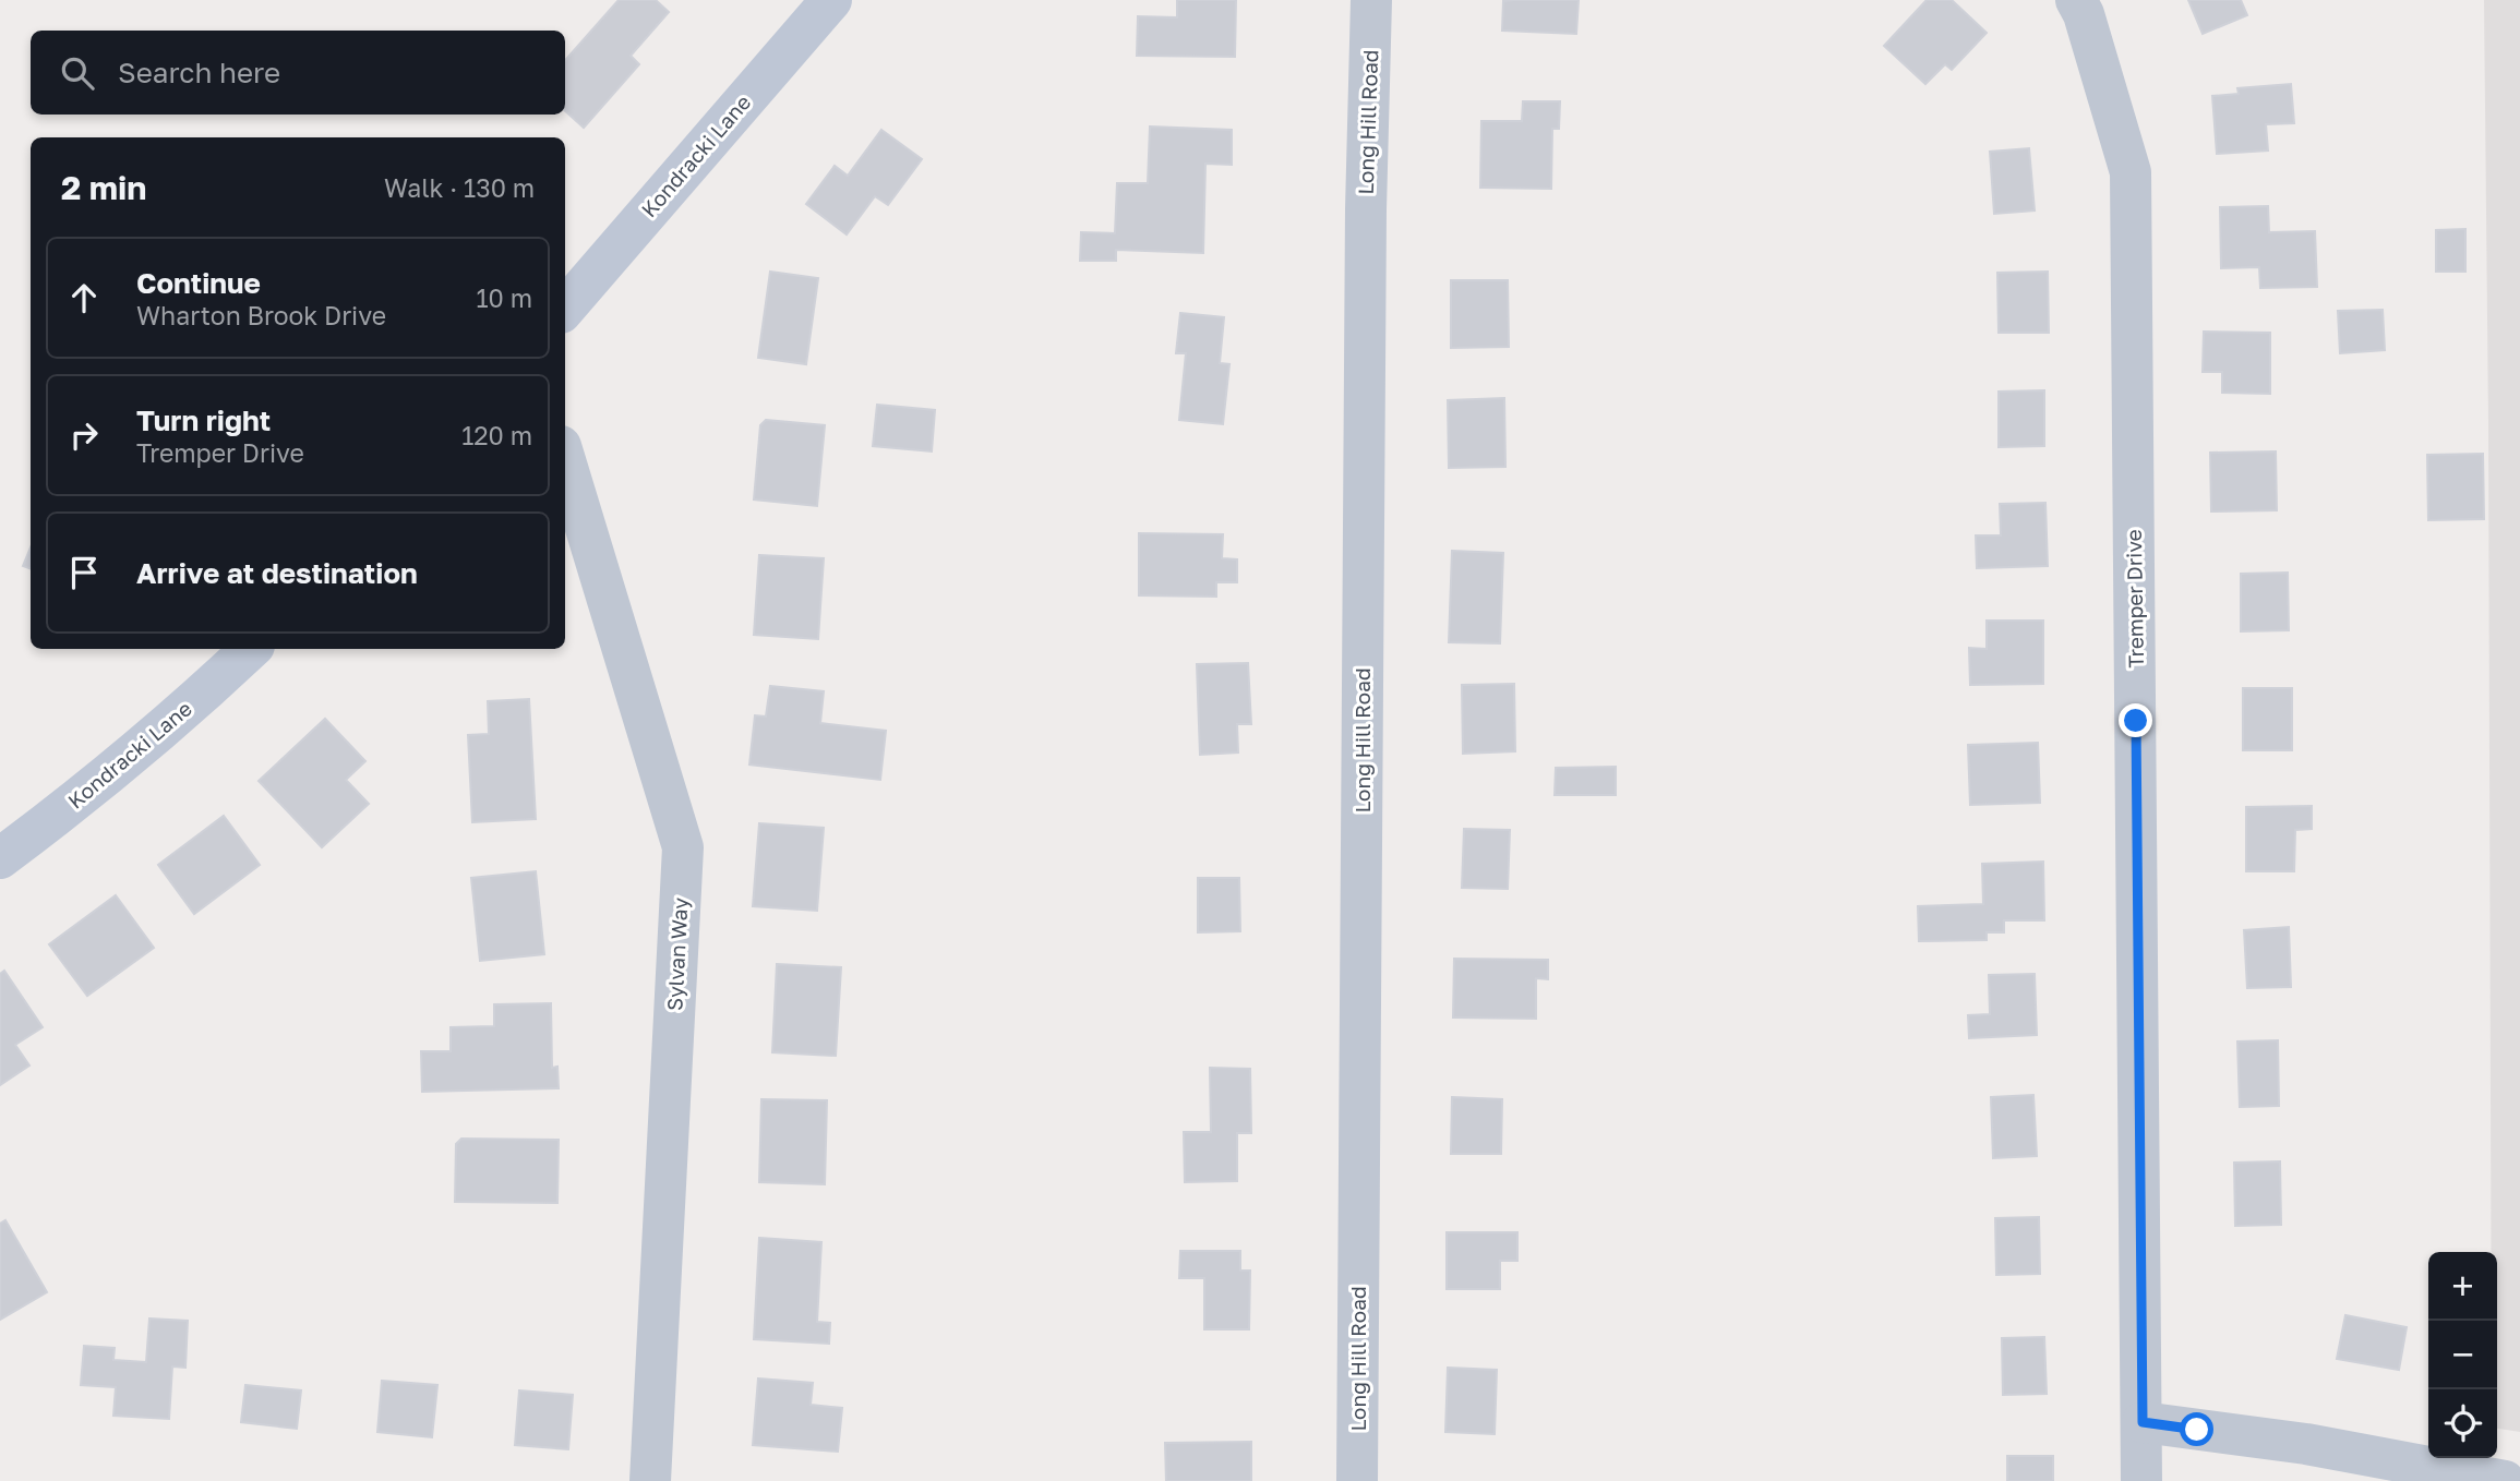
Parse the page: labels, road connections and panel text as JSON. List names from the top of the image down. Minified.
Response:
{"streets":{"main road":["Kondracki Lane"],"street":["Long Hill Road","Tremper Drive","Sylvan Way"]},"page":{"search":"Search here","heading":["2 min","Walk · 130 m"],"list":[["Continue","Wharton Brook Drive","10 m"],["Turn right","Tremper Drive","120 m"],"Arrive at destination"],"map_buttons":["+","−"]}}
